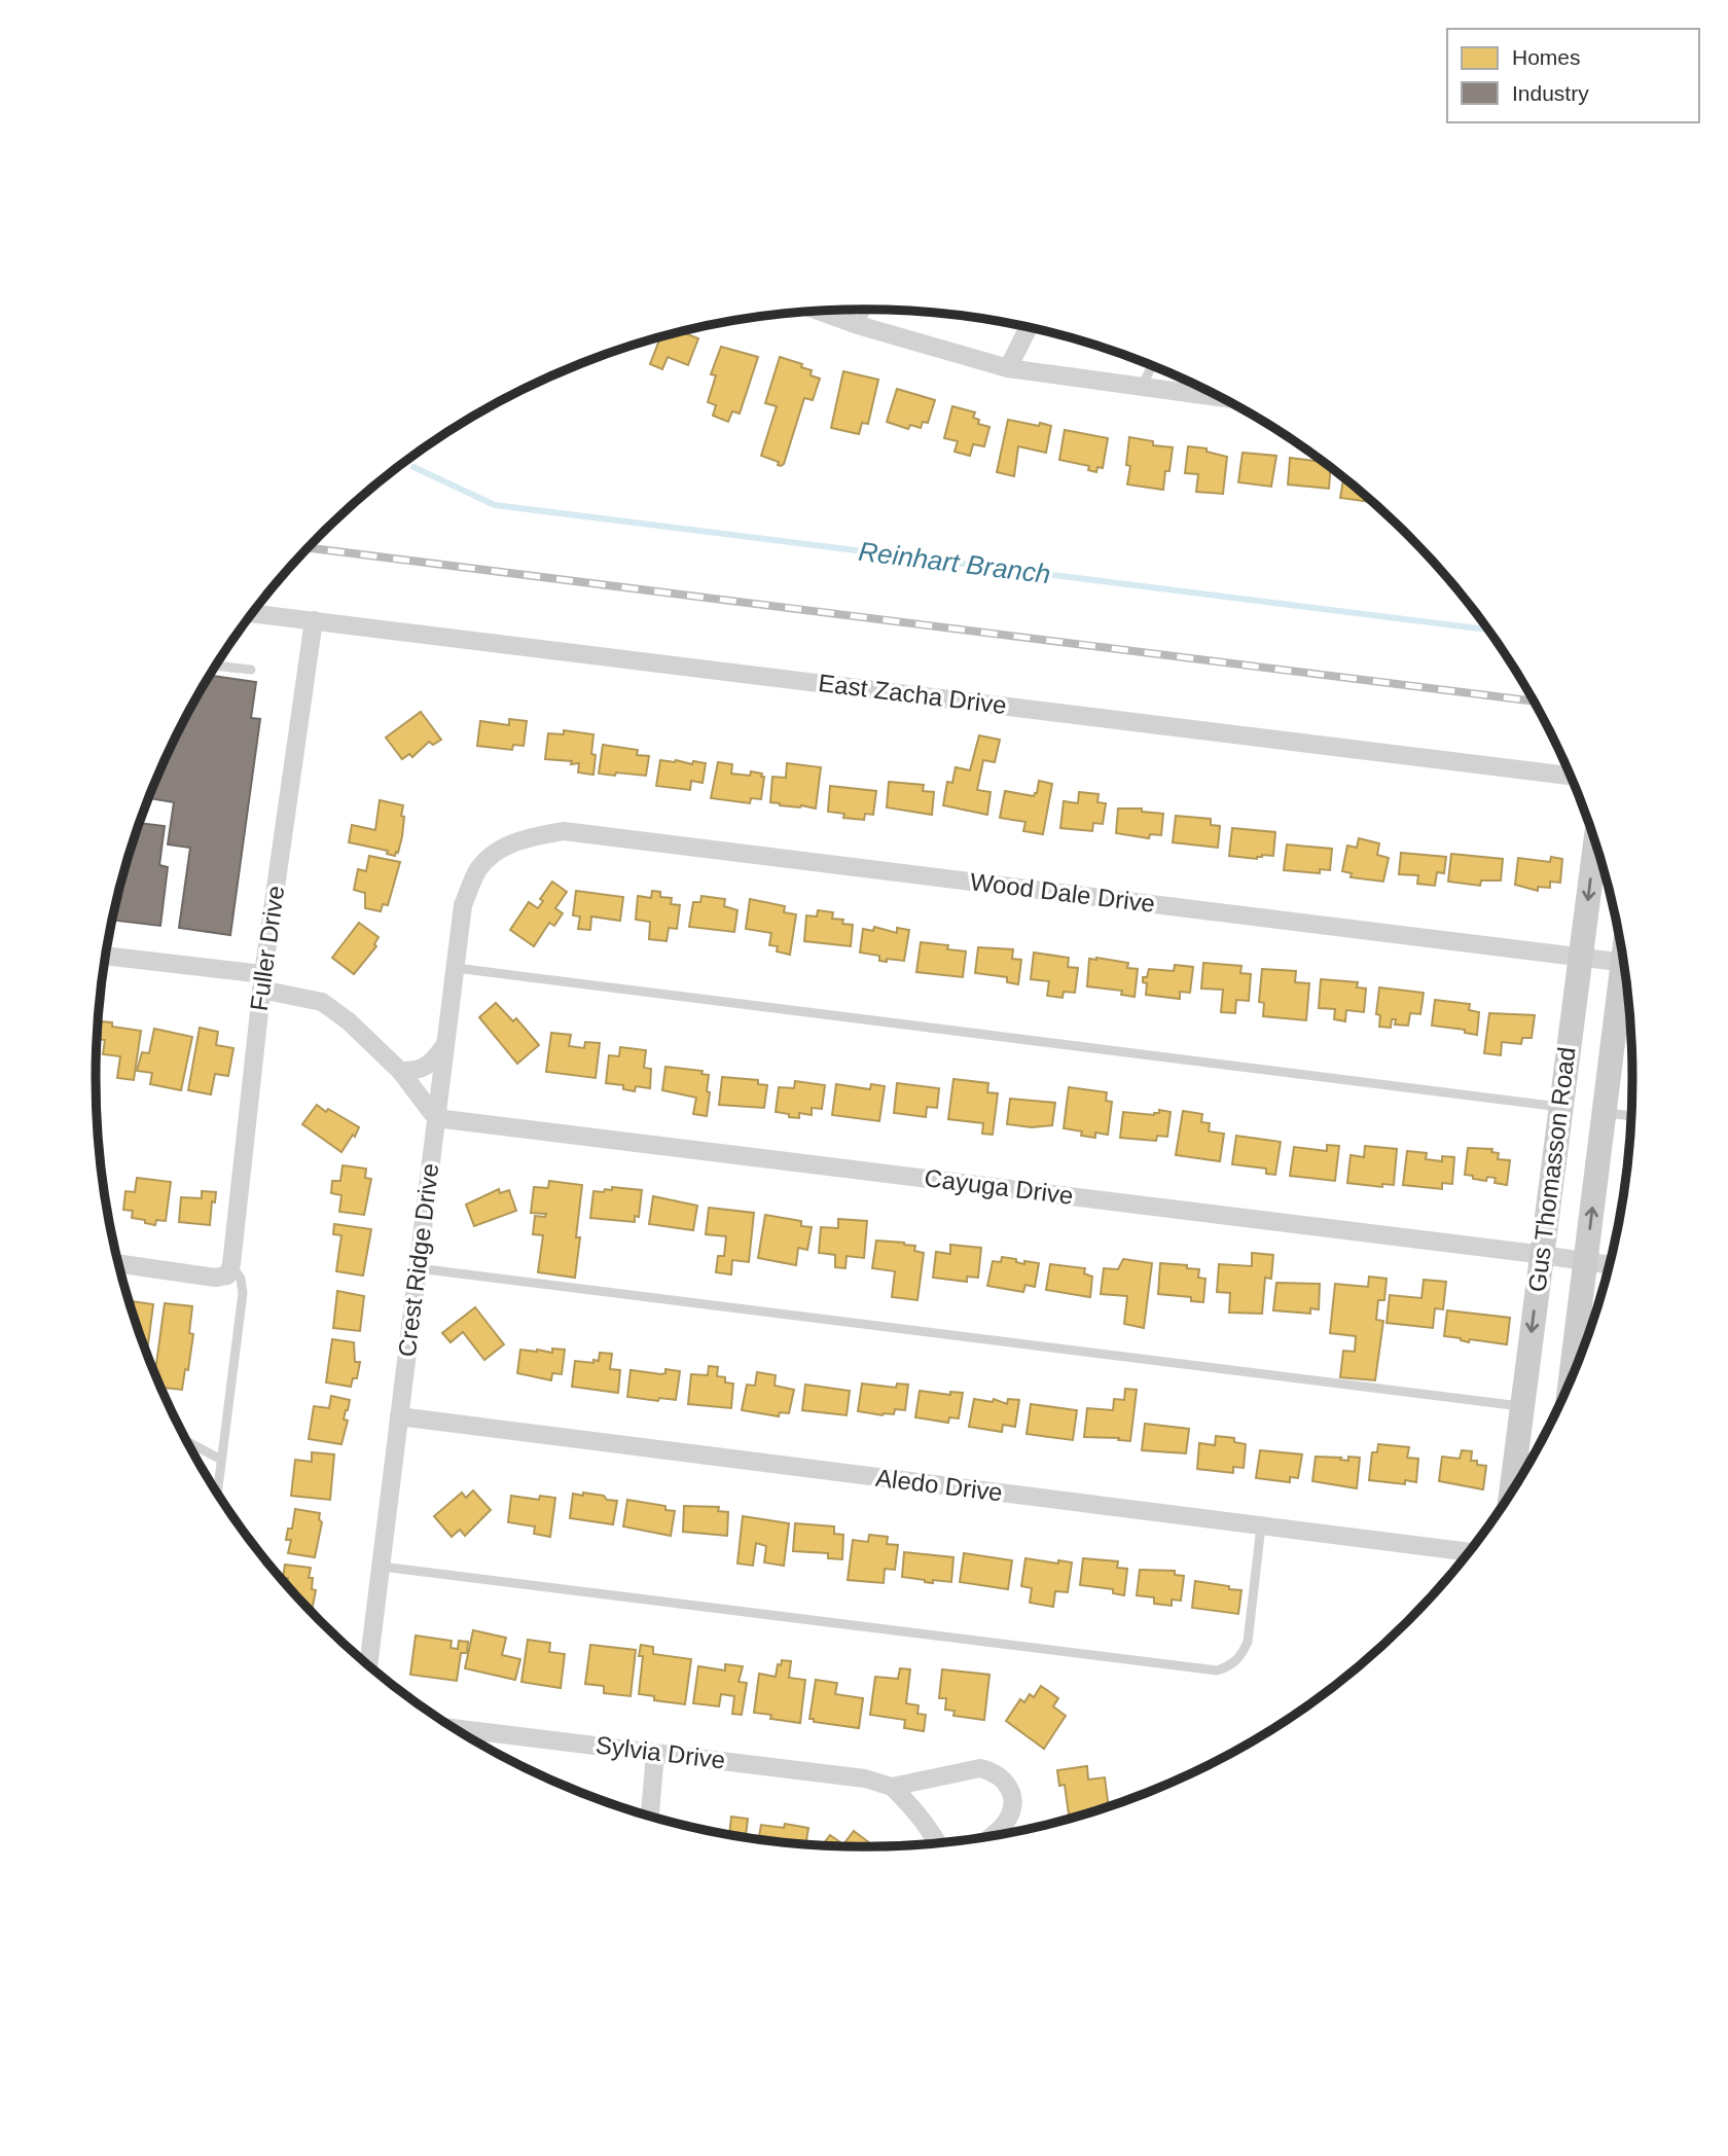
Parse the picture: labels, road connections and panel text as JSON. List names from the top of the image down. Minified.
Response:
{"streets":{"main road":["Gus Thomasson Road"],"street":["East Zacha Drive","Wood Dale Drive","Fuller Drive","Cayuga Drive","Crest Ridge Drive","Aledo Drive","Sylvia Drive"]},"crossings":[["East Zacha Drive","Fuller Drive"],["Wood Dale Drive","Gus Thomasson Road"],["Wood Dale Drive","Crest Ridge Drive"],["Gus Thomasson Road","Cayuga Drive"],["Cayuga Drive","Crest Ridge Drive"],["Crest Ridge Drive","Aledo Drive"]],"water":["Reinhart Branch"],"legend":["Homes","Industry"]}
